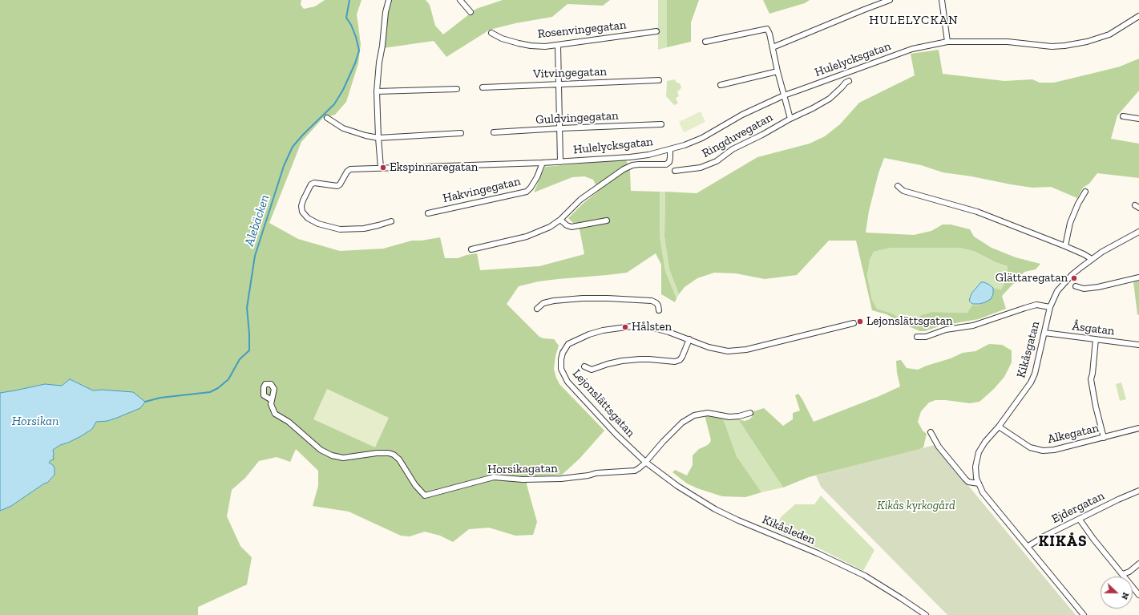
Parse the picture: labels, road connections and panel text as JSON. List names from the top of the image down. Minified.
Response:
{"streets":{"street":["Rosenvingegatan","Hulelycksgatan","Vitvingegatan","Guldvingegatan","Ringduvegatan","Hakvingegatan","Åsgatan","Kikåsgatan","Lejonslättsgatan","Alkegatan","Horsikagatan","Ejdergatan","Kikåsleden"]},"crossings":[["Hulelycksgatan","Hakvingegatan"],["Åsgatan","Kikåsgatan"],["Kikåsgatan","Alkegatan"],["Kikåsgatan","Ejdergatan"],["Lejonslättsgatan","Horsikagatan"],["Lejonslättsgatan","Kikåsleden"],["Horsikagatan","Kikåsleden"]],"districts":["HULELYCKAN","KIKÅS"],"water":["Alebäcken","Horsikan"],"parks":["Kikås kyrkogård"],"places":["Ekspinnaregatan","Glättaregatan","Lejonslättsgatan","Hålsten"],"north":"right"}
